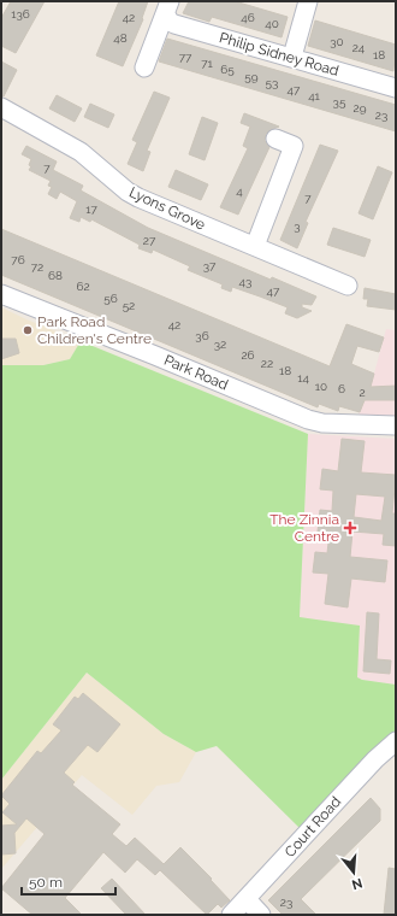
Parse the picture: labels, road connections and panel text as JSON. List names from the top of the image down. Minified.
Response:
{"streets":{"street":["Philip Sidney Road","Lyons Grove","Park Road","Court Road"]},"places":{"other":["Park Road Children's Centre"],"health":["The Zinnia Centre"]},"house_numbers":["136","42","46","40","48","30","24","18","77","71","65","59","53","47","41","35","29","23","7","4","7","17","3","27","76","37","72","68","43","62","47","56","52","42","36","32","26","22","18","14","10","6","2","23"],"scale_bar":"50 m","north":"bottom"}
